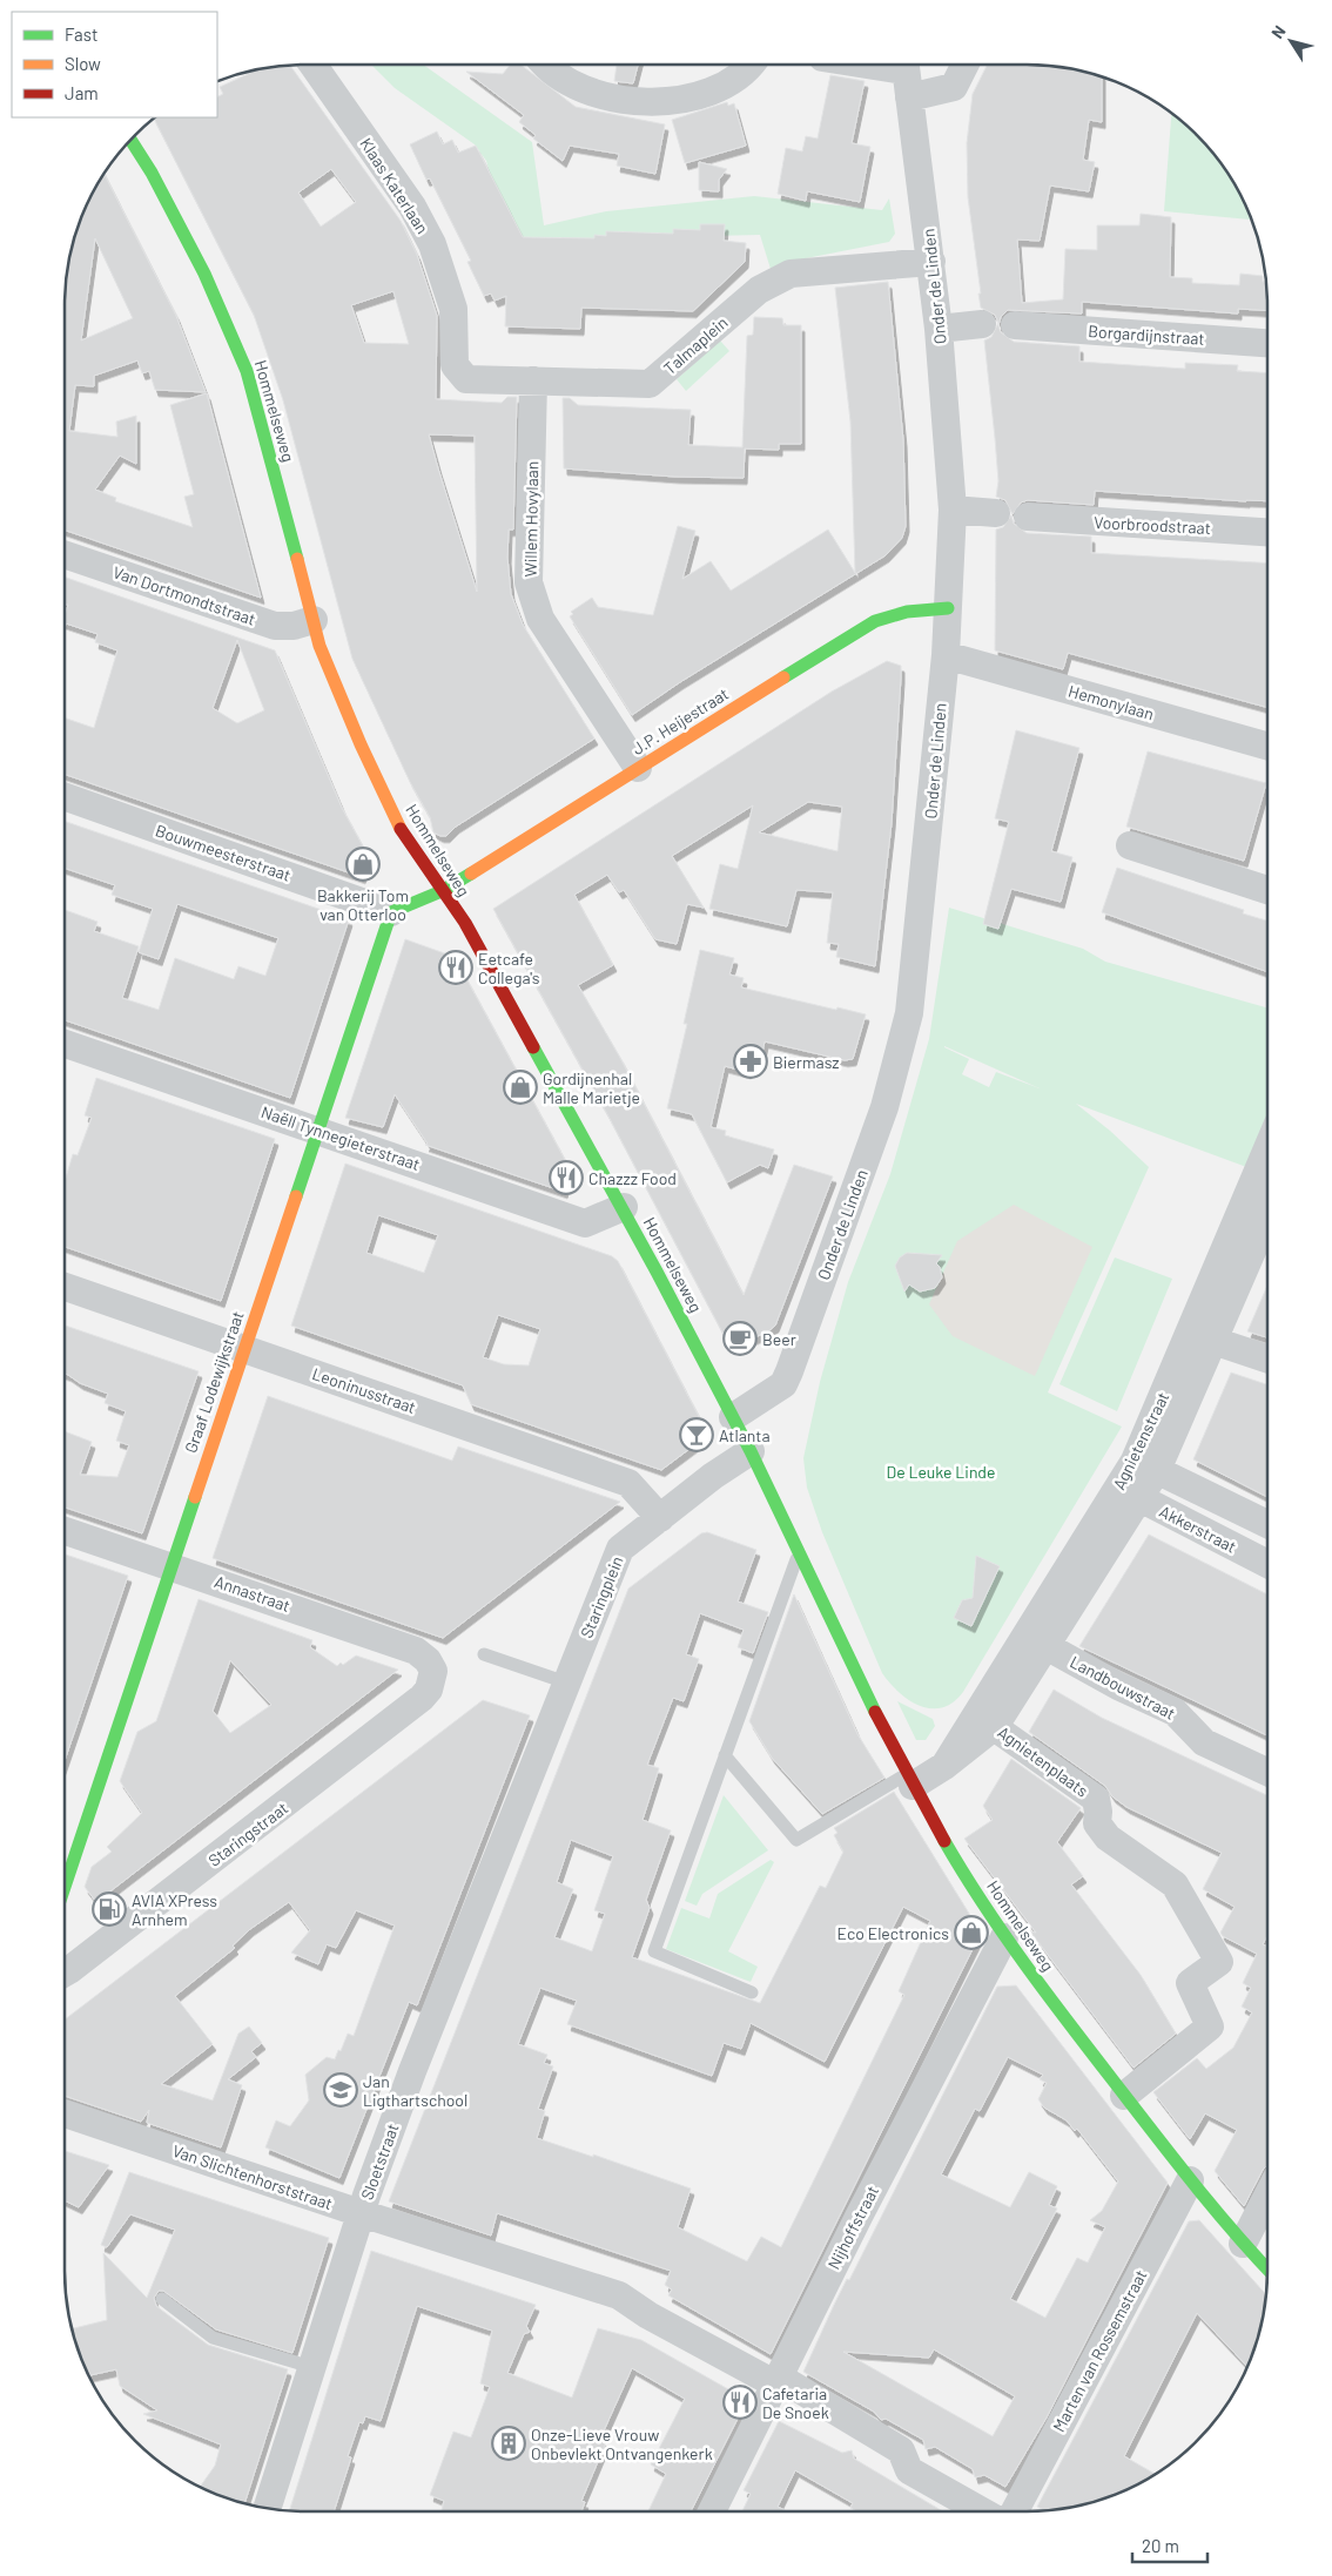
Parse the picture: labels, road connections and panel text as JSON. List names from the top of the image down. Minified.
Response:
{"streets":{"street":["Klaas Katerlaan","Onder de Linden","Borgardijnstraat","Talmaplein","Hommelseweg","Willem Hovylaan","Voorbroodstraat","Van Dortmondtstraat","Hemonylaan","J.P. Heijestraat","Bouwmeesterstraat","Naëll Tynnegieterstraat","Graaf Lodewijkstraat","Leoninusstraat","Agnietenstraat","Akkerstraat","Annastraat","Staringplein","Landbouwstraat","Agnietenplaats","Staringstraat","Sloetstraat","Van Slichtenhorststraat","Nijhoffstraat","Marten van Rossemstraat"]},"crossings":[["Klaas Katerlaan","Talmaplein"],["Onder de Linden","Talmaplein"],["Onder de Linden","Hommelseweg"],["Onder de Linden","Hemonylaan"],["Onder de Linden","J.P. Heijestraat"],["Talmaplein","Willem Hovylaan"],["Hommelseweg","Van Dortmondtstraat"],["Hommelseweg","J.P. Heijestraat"],["Hommelseweg","Naëll Tynnegieterstraat"],["Hommelseweg","Agnietenstraat"],["Hommelseweg","Staringplein"],["Hommelseweg","Agnietenplaats"],["Hommelseweg","Nijhoffstraat"],["Hommelseweg","Marten van Rossemstraat"],["Willem Hovylaan","J.P. Heijestraat"],["Bouwmeesterstraat","Graaf Lodewijkstraat"],["Naëll Tynnegieterstraat","Graaf Lodewijkstraat"],["Graaf Lodewijkstraat","Leoninusstraat"],["Graaf Lodewijkstraat","Annastraat"],["Leoninusstraat","Staringplein"],["Agnietenstraat","Akkerstraat"],["Agnietenstraat","Landbouwstraat"],["Agnietenstraat","Agnietenplaats"],["Annastraat","Staringstraat"],["Staringplein","Sloetstraat"],["Sloetstraat","Van Slichtenhorststraat"],["Van Slichtenhorststraat","Nijhoffstraat"]],"parks":["De Leuke Linde"],"places":{"shop":["Bakkerij Tom van Otterloo","Gordijnenhal Malle Marietje","Eco Electronics"],"restaurant":["Eetcafe Collega's","Chazzz Food","Cafetaria De Snoek"],"pharmacy":["Biermasz"],"cafe":["Beer"],"bar":["Atlanta"],"fuel station":["AVIA XPress Arnhem"],"school or university":["Jan Ligthartschool"],"building":["Onze-Lieve Vrouw Onbevlekt Ontvangenkerk"]},"legend":["Fast","Slow","Jam"],"scale_bar":"20 m","north":"top left"}
